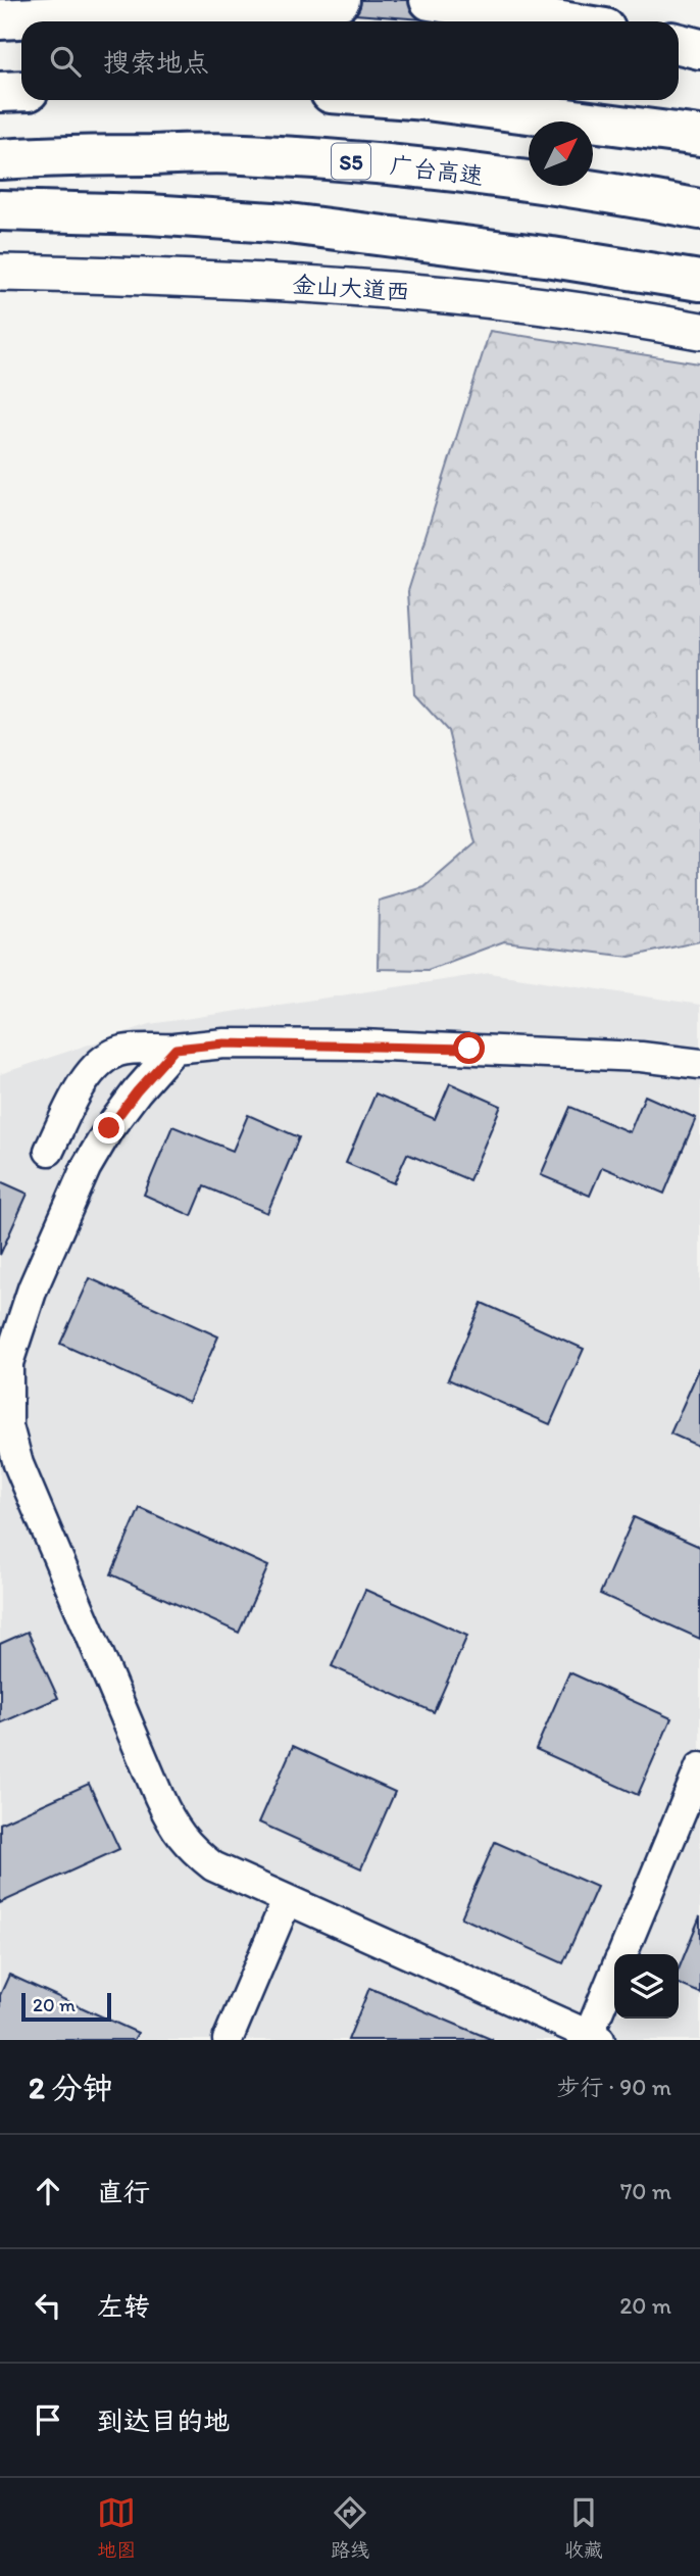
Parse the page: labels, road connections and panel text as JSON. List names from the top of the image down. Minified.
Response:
{"streets":{"highway":["S5","广台高速"],"main road":["金山大道西"]},"scale_bar":"20 m","north":"top right","page":{"search":"搜索地点","scale":"20 m","heading":["2 分钟","步行 · 90 m"],"list":[["直行","70 m"],["左转","20 m"],"到达目的地"],"nav":["地图","路线","收藏"]}}
